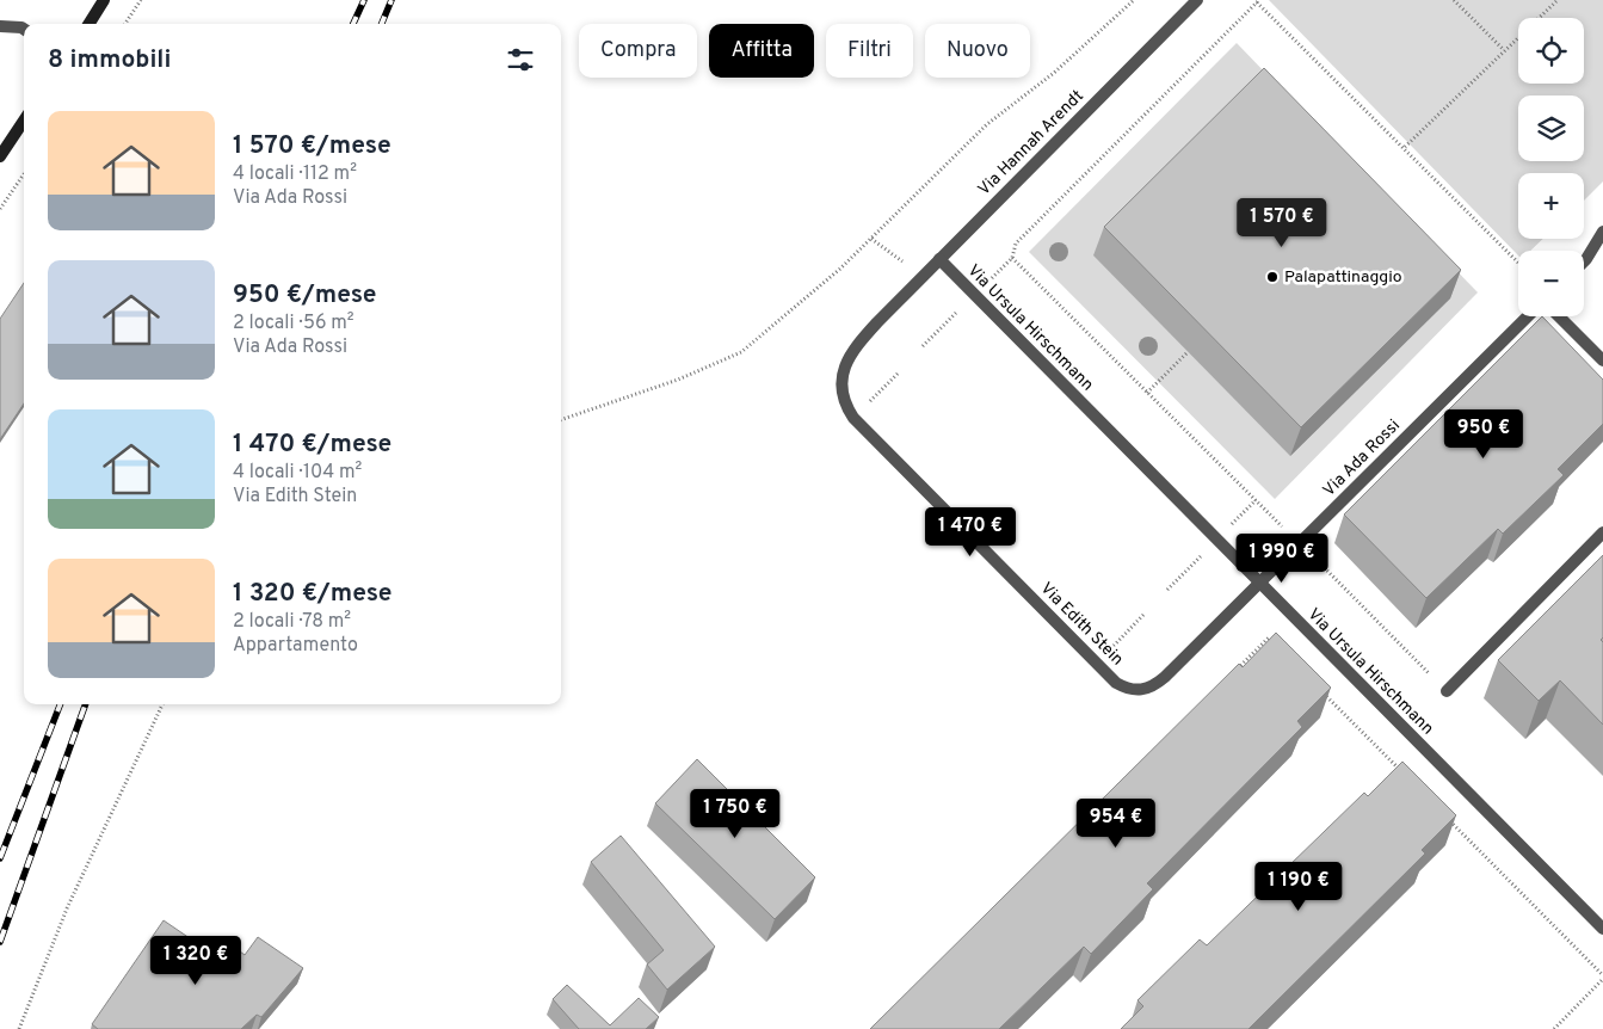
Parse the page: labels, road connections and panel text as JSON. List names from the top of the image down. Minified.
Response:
{"streets":{"street":["Via Hannah Arendt","Via Ursula Hirschmann","Via Ada Rossi","Via Edith Stein"]},"crossings":[["Via Hannah Arendt","Via Ursula Hirschmann"],["Via Hannah Arendt","Via Edith Stein"],["Via Ursula Hirschmann","Via Ada Rossi"],["Via Ursula Hirschmann","Via Edith Stein"],["Via Ada Rossi","Via Edith Stein"]],"places":["Palapattinaggio"],"page":{"map_buttons":["+","−"],"chip":["Compra","Affitta","Filtri","Nuovo"],"heading":"8 immobili","list":[{"name":"1 570 €/mese","note":"4 locali · 112 m² · Via Ada Rossi"},{"name":"950 €/mese","note":"2 locali · 56 m² · Via Ada Rossi"},{"name":"1 470 €/mese","note":"4 locali · 104 m² · Via Edith Stein"},{"name":"1 320 €/mese","note":"2 locali · 78 m² · Appartamento"}],"price":["1 570 €","950 €","1 470 €","1 990 €","1 750 €","954 €","1 190 €","1 320 €"]}}
